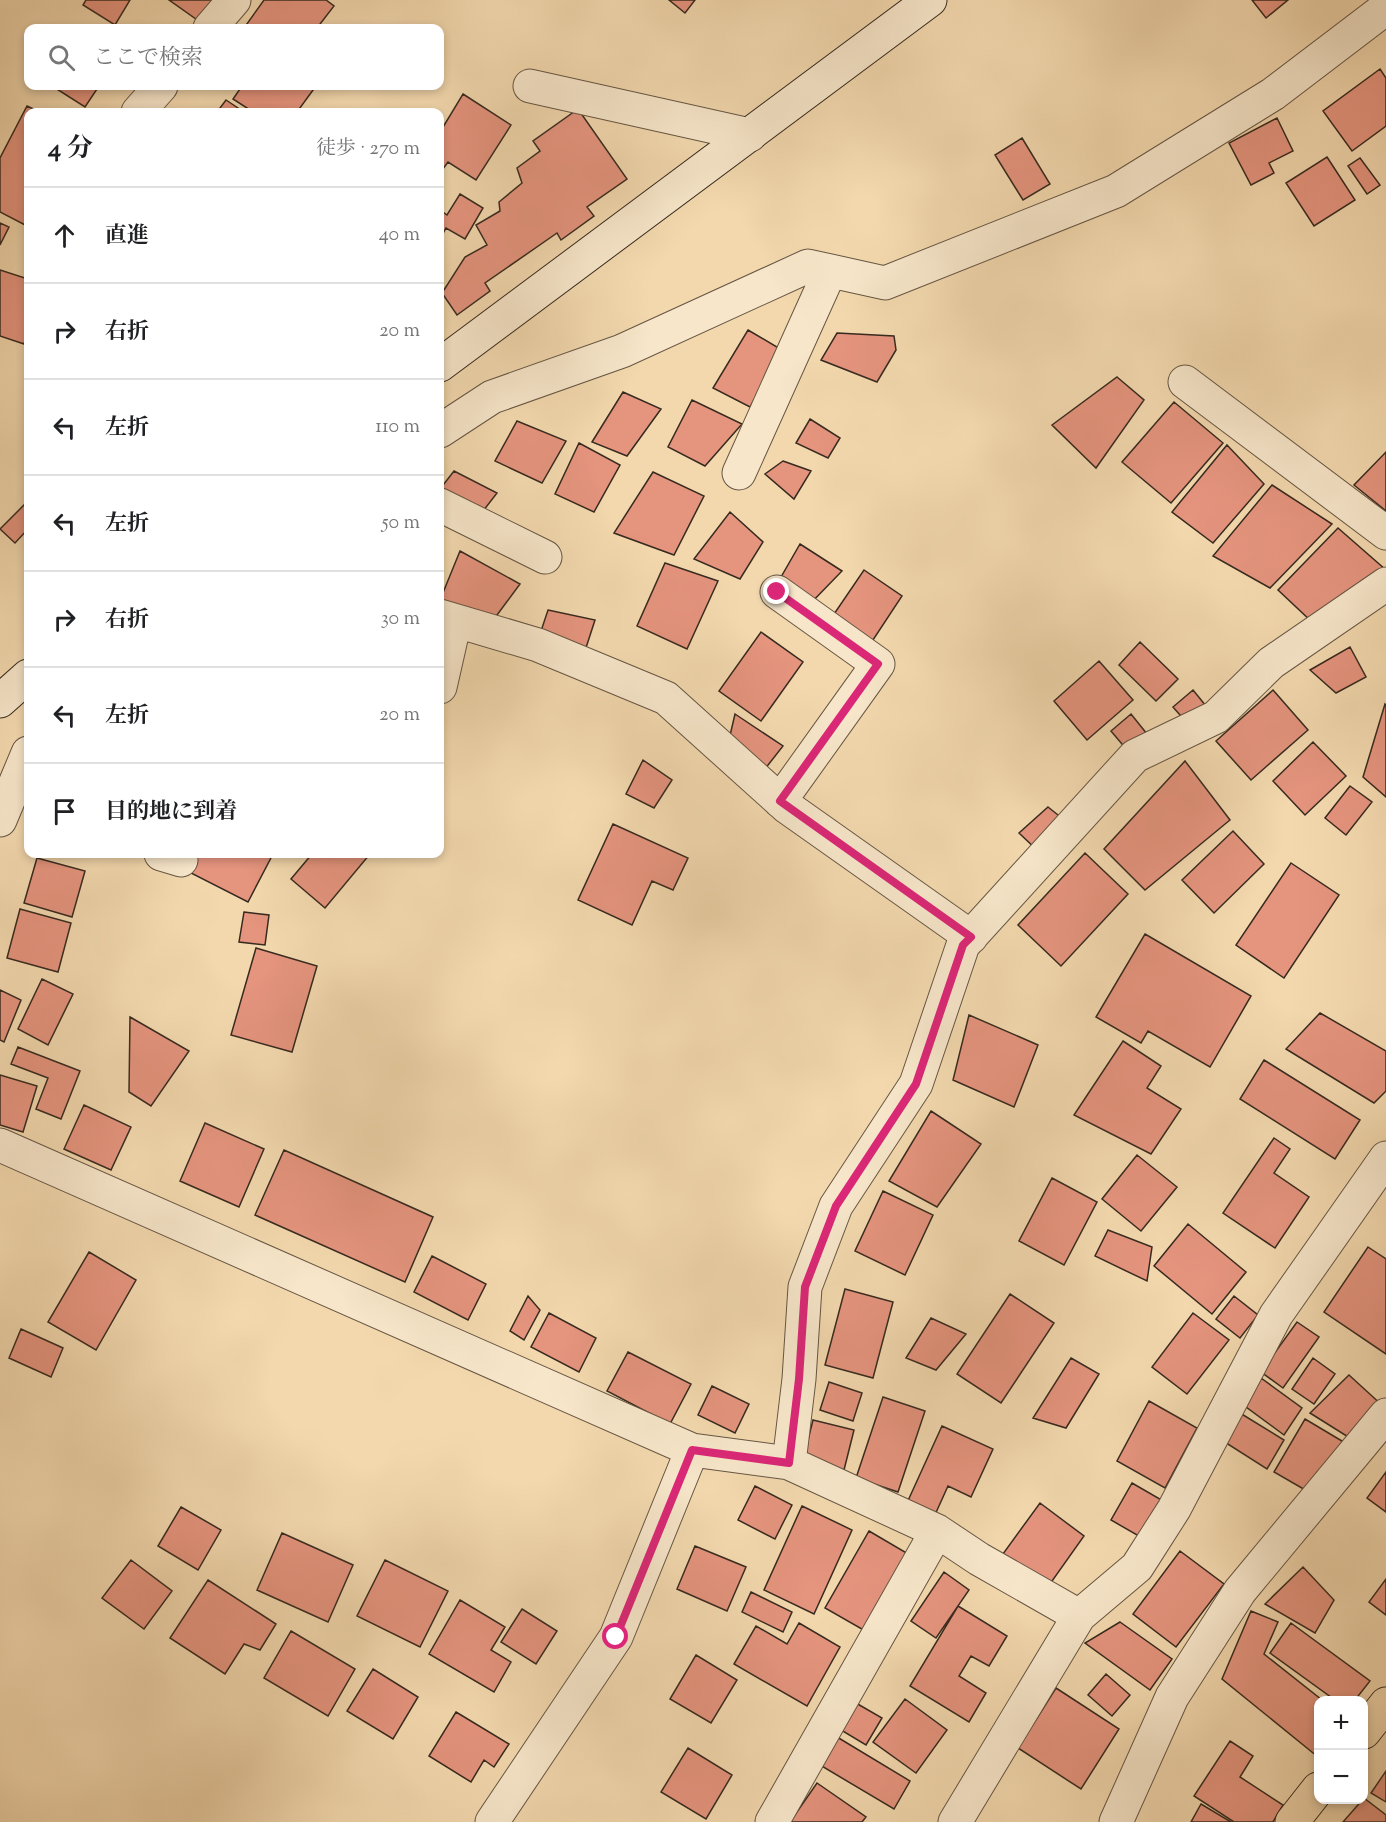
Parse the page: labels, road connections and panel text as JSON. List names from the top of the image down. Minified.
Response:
{"page":{"search":"ここで検索","heading":["4 分","徒歩 · 270 m"],"list":[["直進","40 m"],["右折","20 m"],["左折","110 m"],["左折","50 m"],["右折","30 m"],["左折","20 m"],"目的地に到着"],"map_buttons":["+","−"]}}
